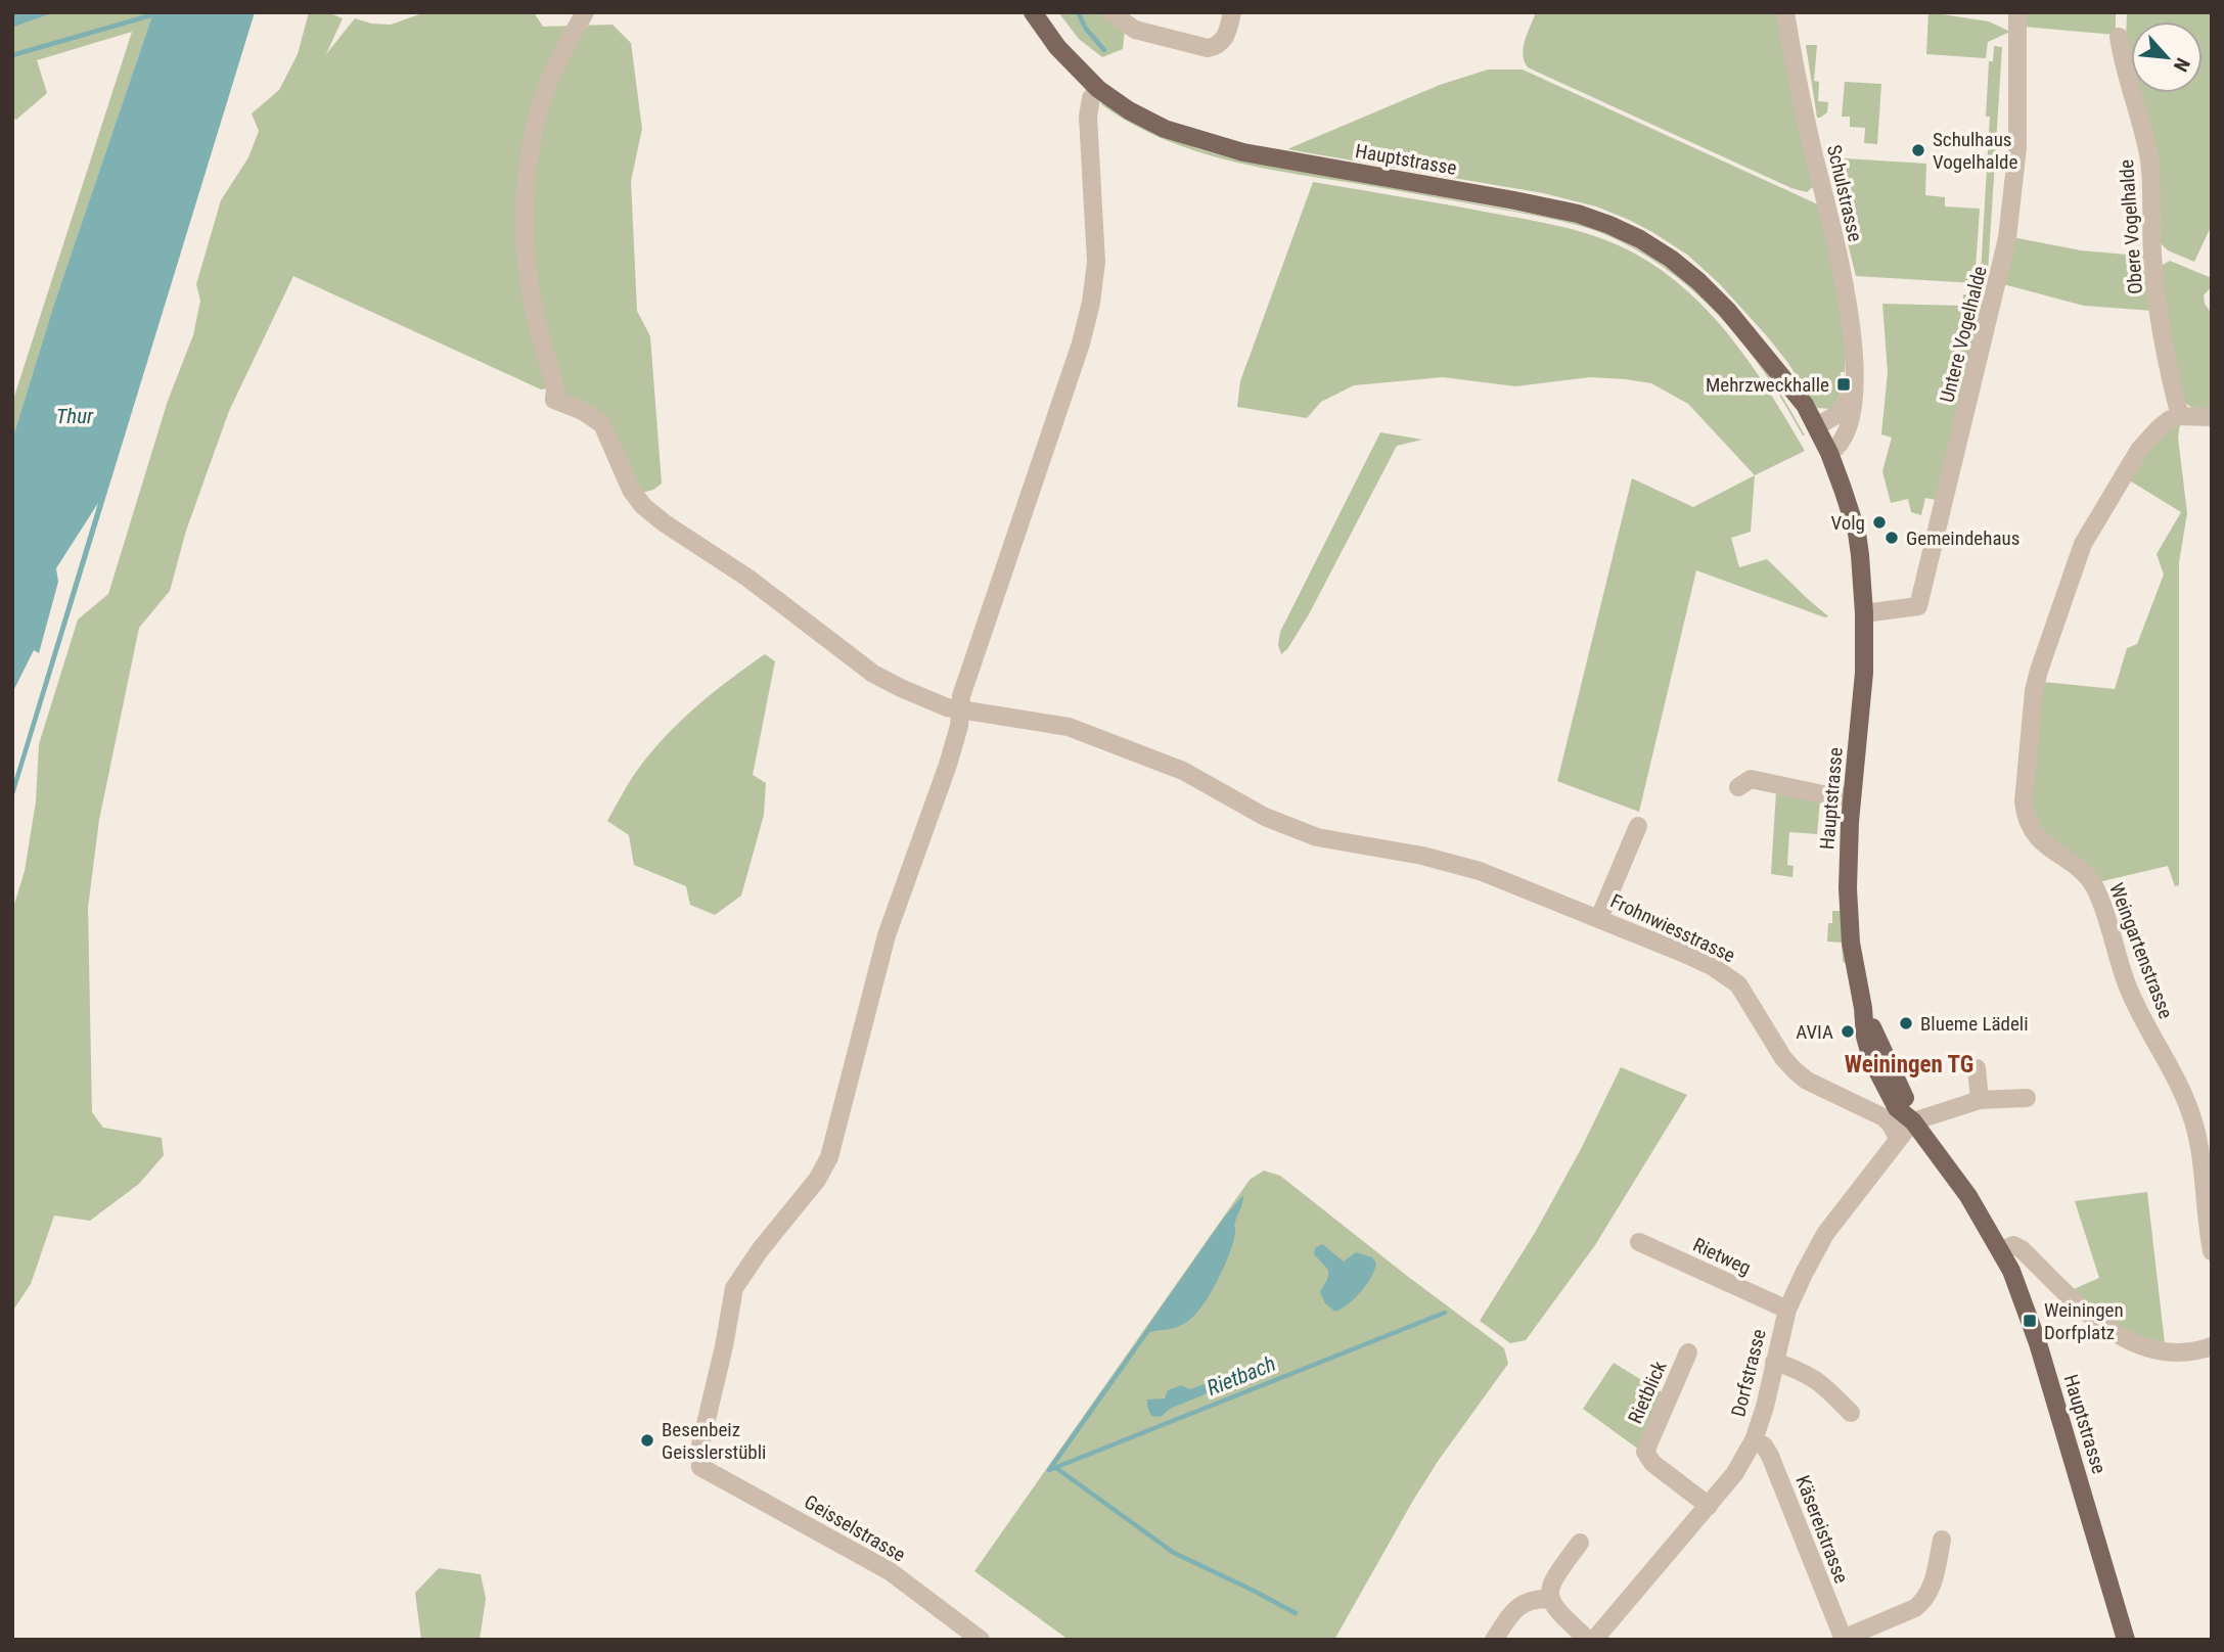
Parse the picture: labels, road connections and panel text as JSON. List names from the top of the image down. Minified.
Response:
{"streets":{"main road":["Hauptstrasse"],"street":["Schulstrasse","Obere Vogelhalde","Untere Vogelhalde","Frohnwiesstrasse","Weingartenstrasse","Rietweg","Dorfstrasse","Rietblick","Geisselstrasse","Käsereistrasse"]},"crossings":[["Hauptstrasse","Schulstrasse"],["Hauptstrasse","Untere Vogelhalde"],["Hauptstrasse","Dorfstrasse"],["Obere Vogelhalde","Weingartenstrasse"],["Frohnwiesstrasse","Dorfstrasse"],["Frohnwiesstrasse","Geisselstrasse"],["Rietweg","Dorfstrasse"],["Dorfstrasse","Rietblick"],["Dorfstrasse","Käsereistrasse"]],"districts":["Weiningen TG"],"water":["Thur","Rietbach"],"places":{"other":["Schulhaus Vogelhalde","Volg","Gemeindehaus","Blueme Lädeli","AVIA","Besenbeiz Geisslerstübli"],"transit":["Mehrzweckhalle","Weiningen Dorfplatz"]},"north":"bottom right"}
